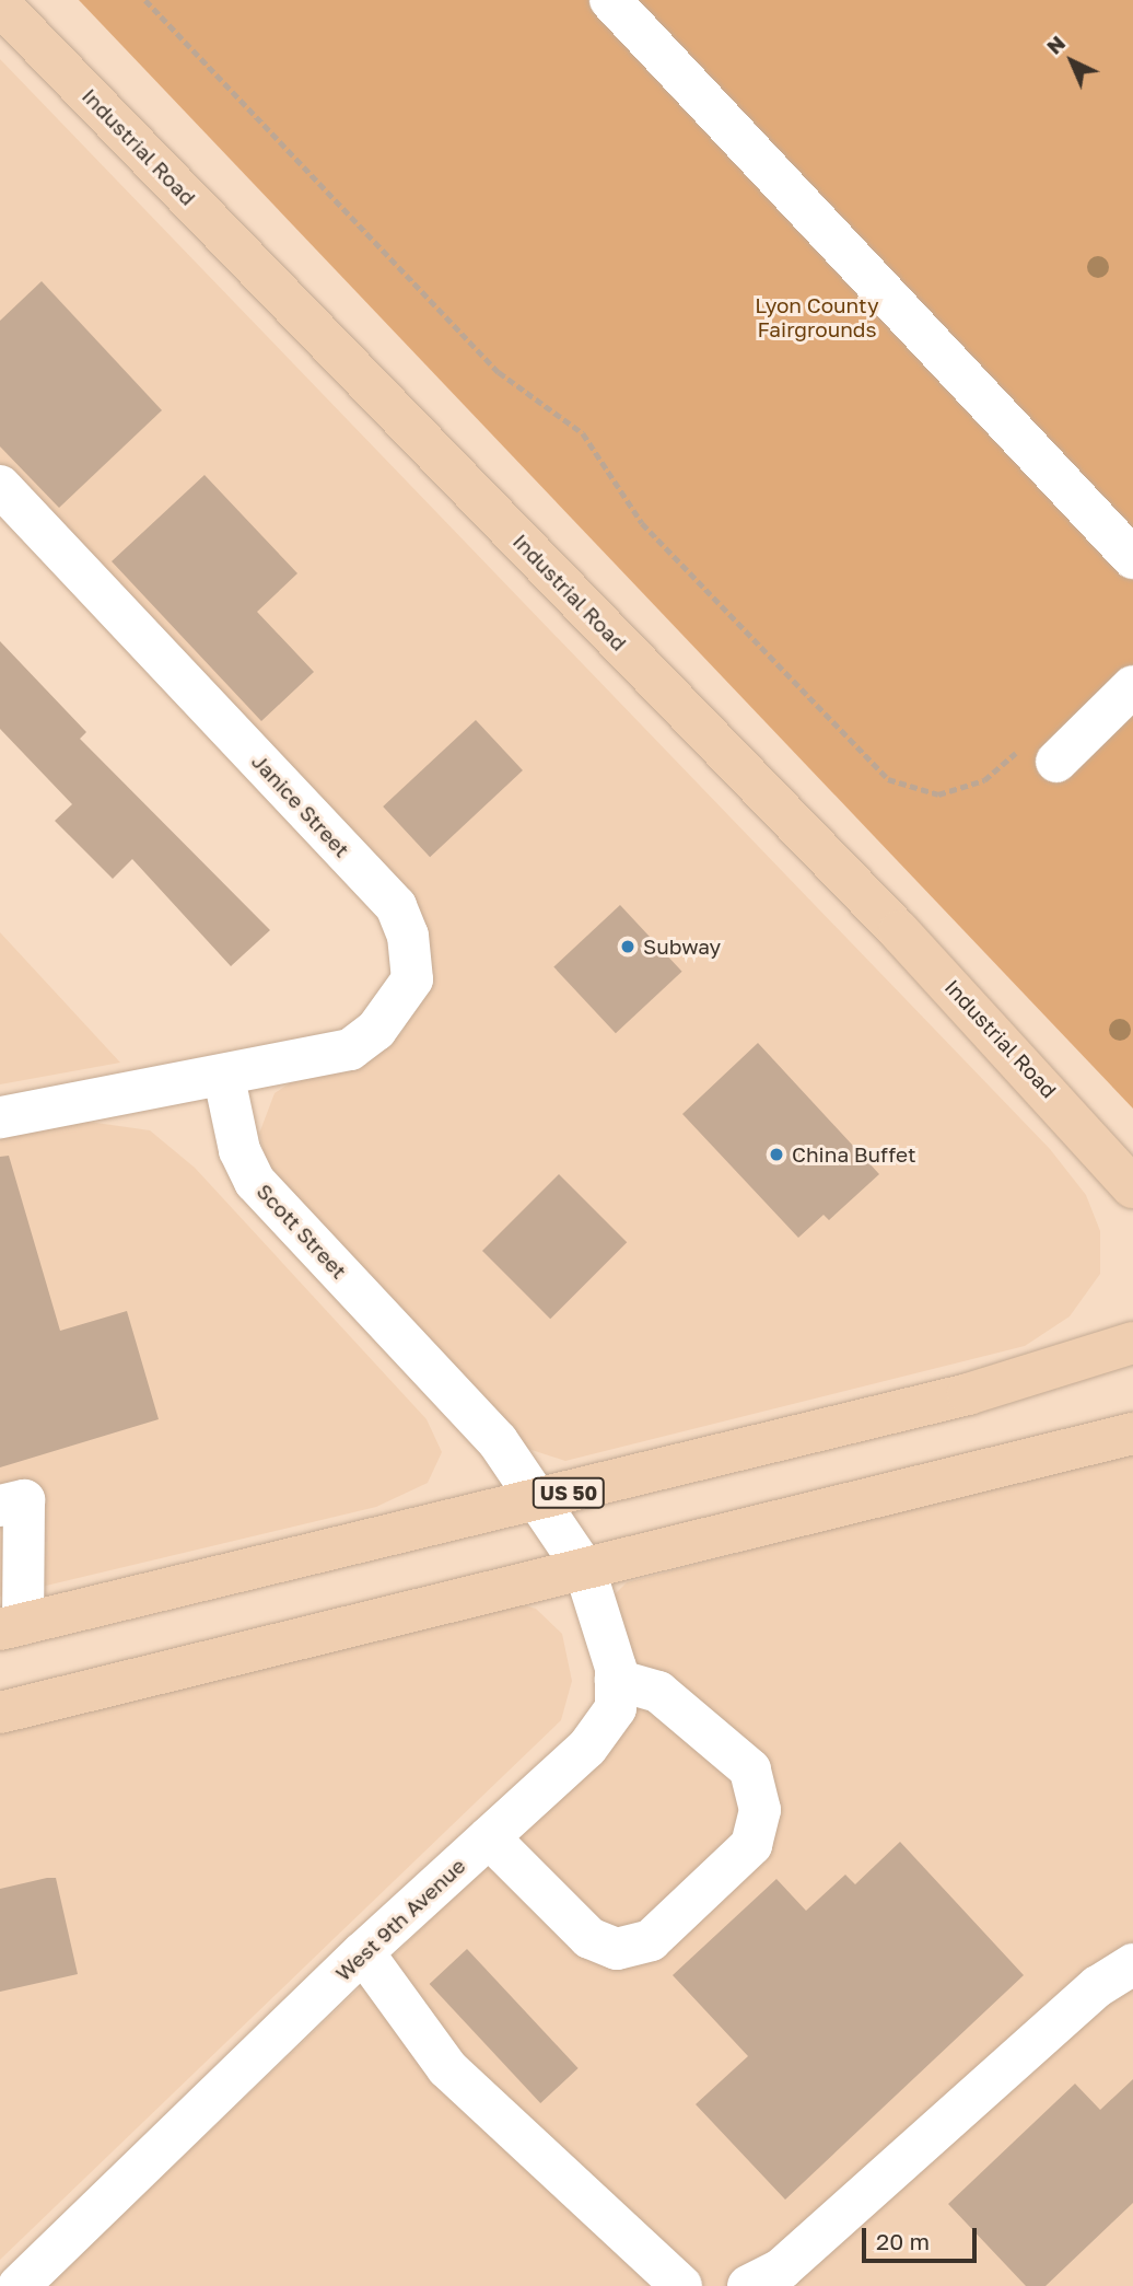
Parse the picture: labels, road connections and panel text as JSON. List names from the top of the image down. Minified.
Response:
{"streets":{"main road":["Industrial Road","US 50"],"street":["Janice Street","Scott Street","West 9th Avenue"]},"crossings":[["Janice Street","Scott Street"],["Scott Street","US 50"],["Scott Street","West 9th Avenue"],["US 50","West 9th Avenue"]],"parks":["Lyon County Fairgrounds"],"places":["Subway","China Buffet"],"scale_bar":"20 m","north":"top left"}
